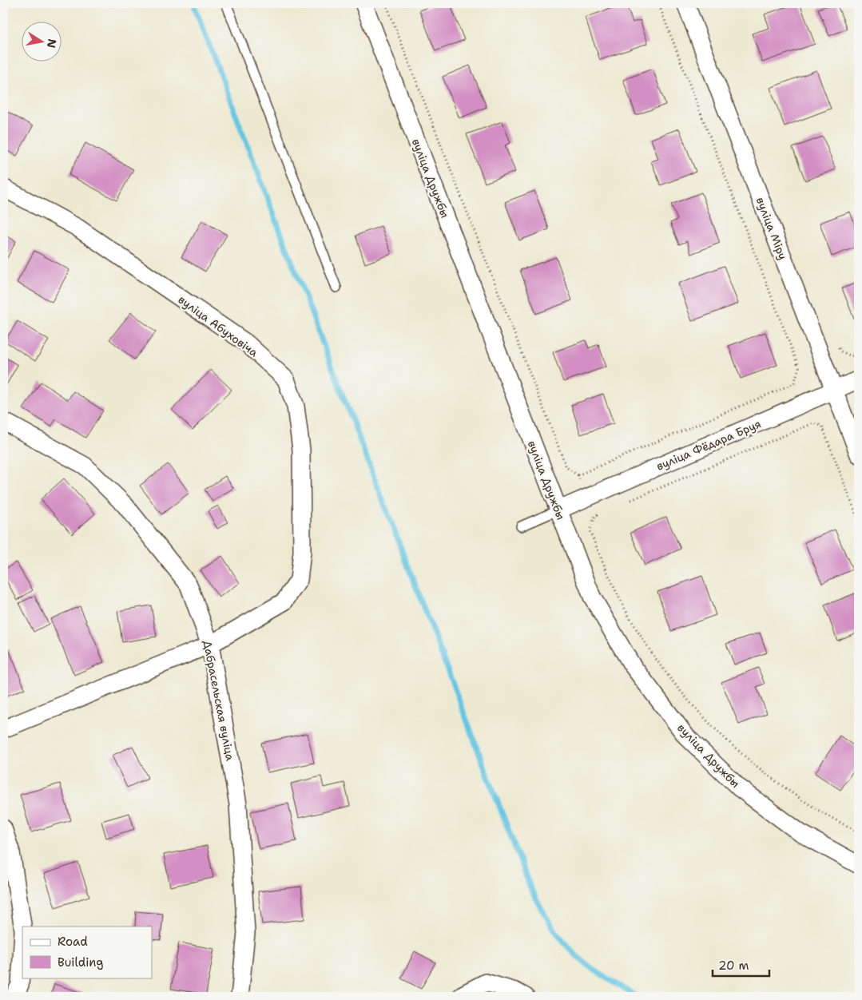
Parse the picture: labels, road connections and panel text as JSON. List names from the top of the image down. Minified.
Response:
{"streets":{"street":["вуліца Дружбы","вуліца Міру","вуліца Абуховіча","вуліца Фёдара Бруя","Дабрасельская вуліца"]},"crossings":[["вуліца Дружбы","вуліца Фёдара Бруя"],["вуліца Міру","вуліца Фёдара Бруя"],["вуліца Абуховіча","Дабрасельская вуліца"]],"legend":["Road","Building"],"scale_bar":"20 m","north":"right"}
